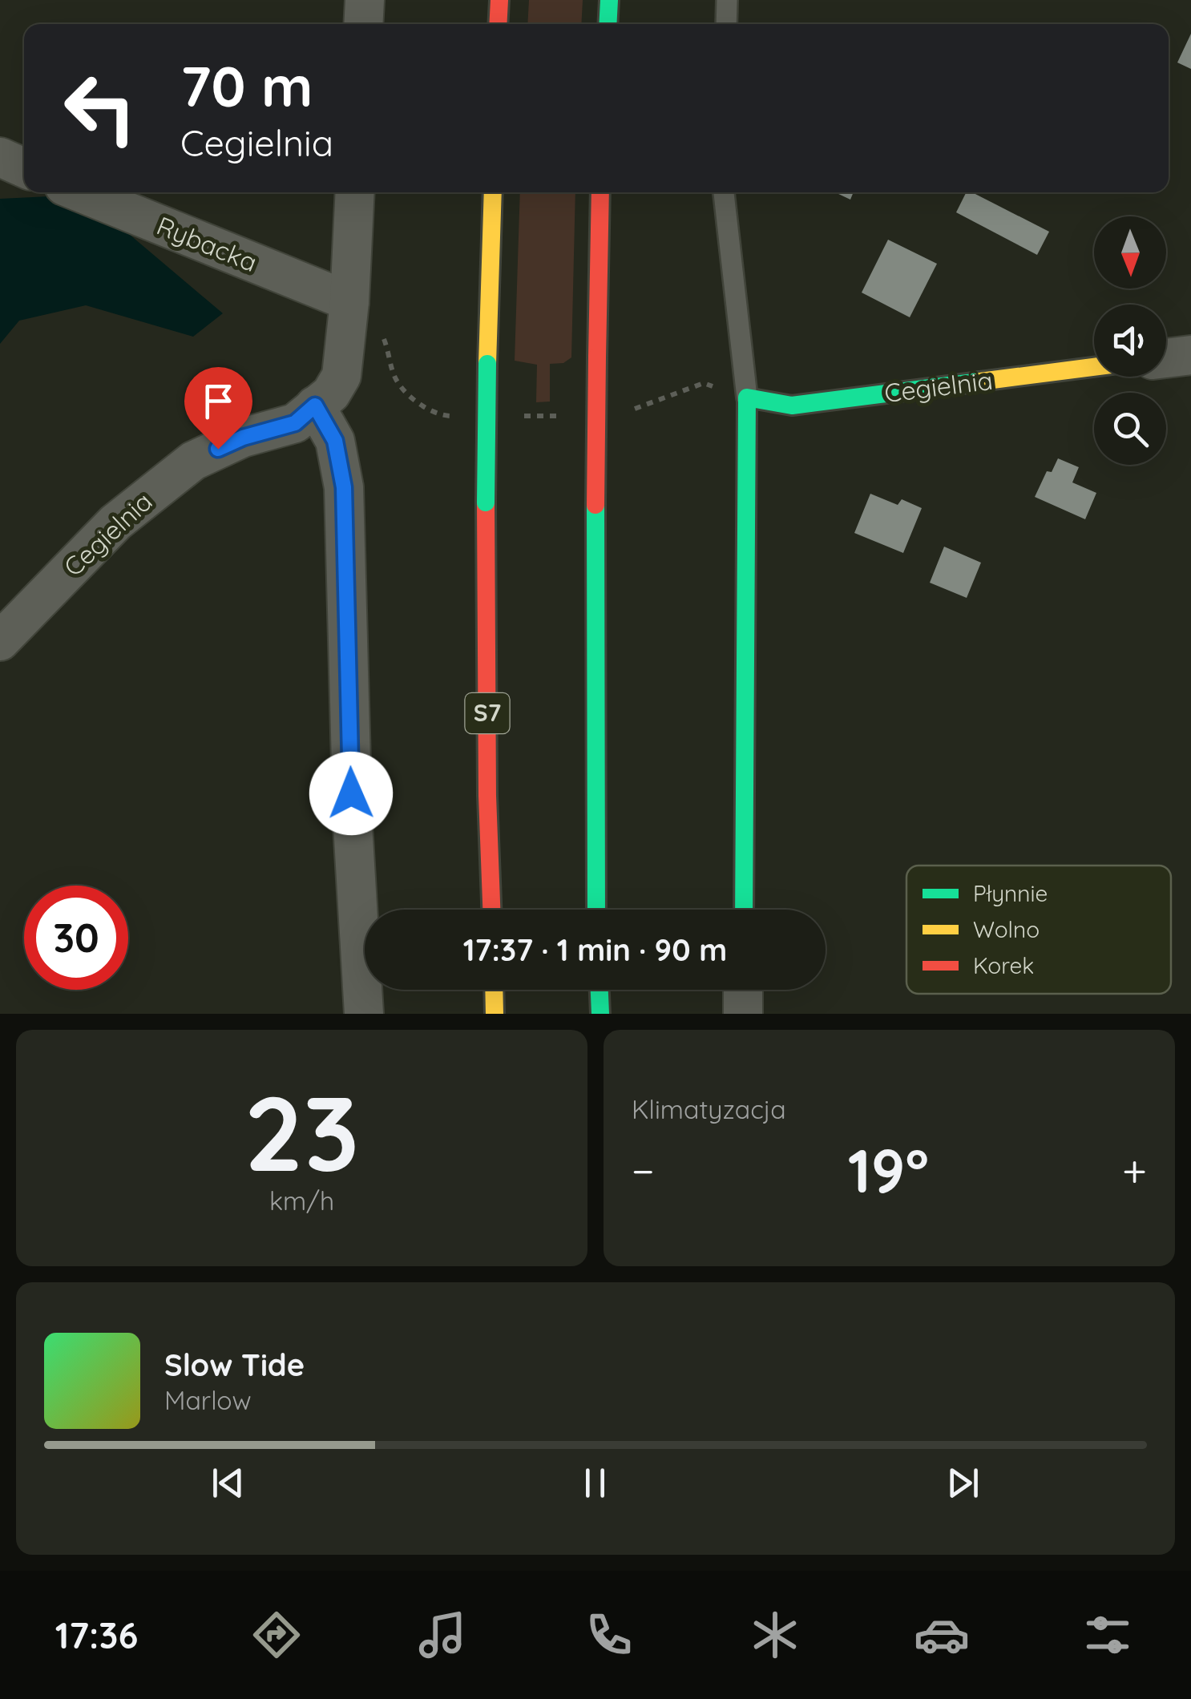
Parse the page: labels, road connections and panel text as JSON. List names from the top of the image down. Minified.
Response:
{"streets":{"main road":["Cegielnia","S7"],"street":["Rybacka"]},"crossings":[["Rybacka","Cegielnia"]],"legend":["Płynnie","Wolno","Korek"],"north":"bottom","page":{"turn":["70 m","Cegielnia"],"limit":"30","trip":"17:37 · 1 min · 90 m","tile":[["23","km/h"],"Klimatyzacja"],"heat":["−","19°","+"],"song":["Slow Tide","Marlow"],"tabs":"17:36"}}
